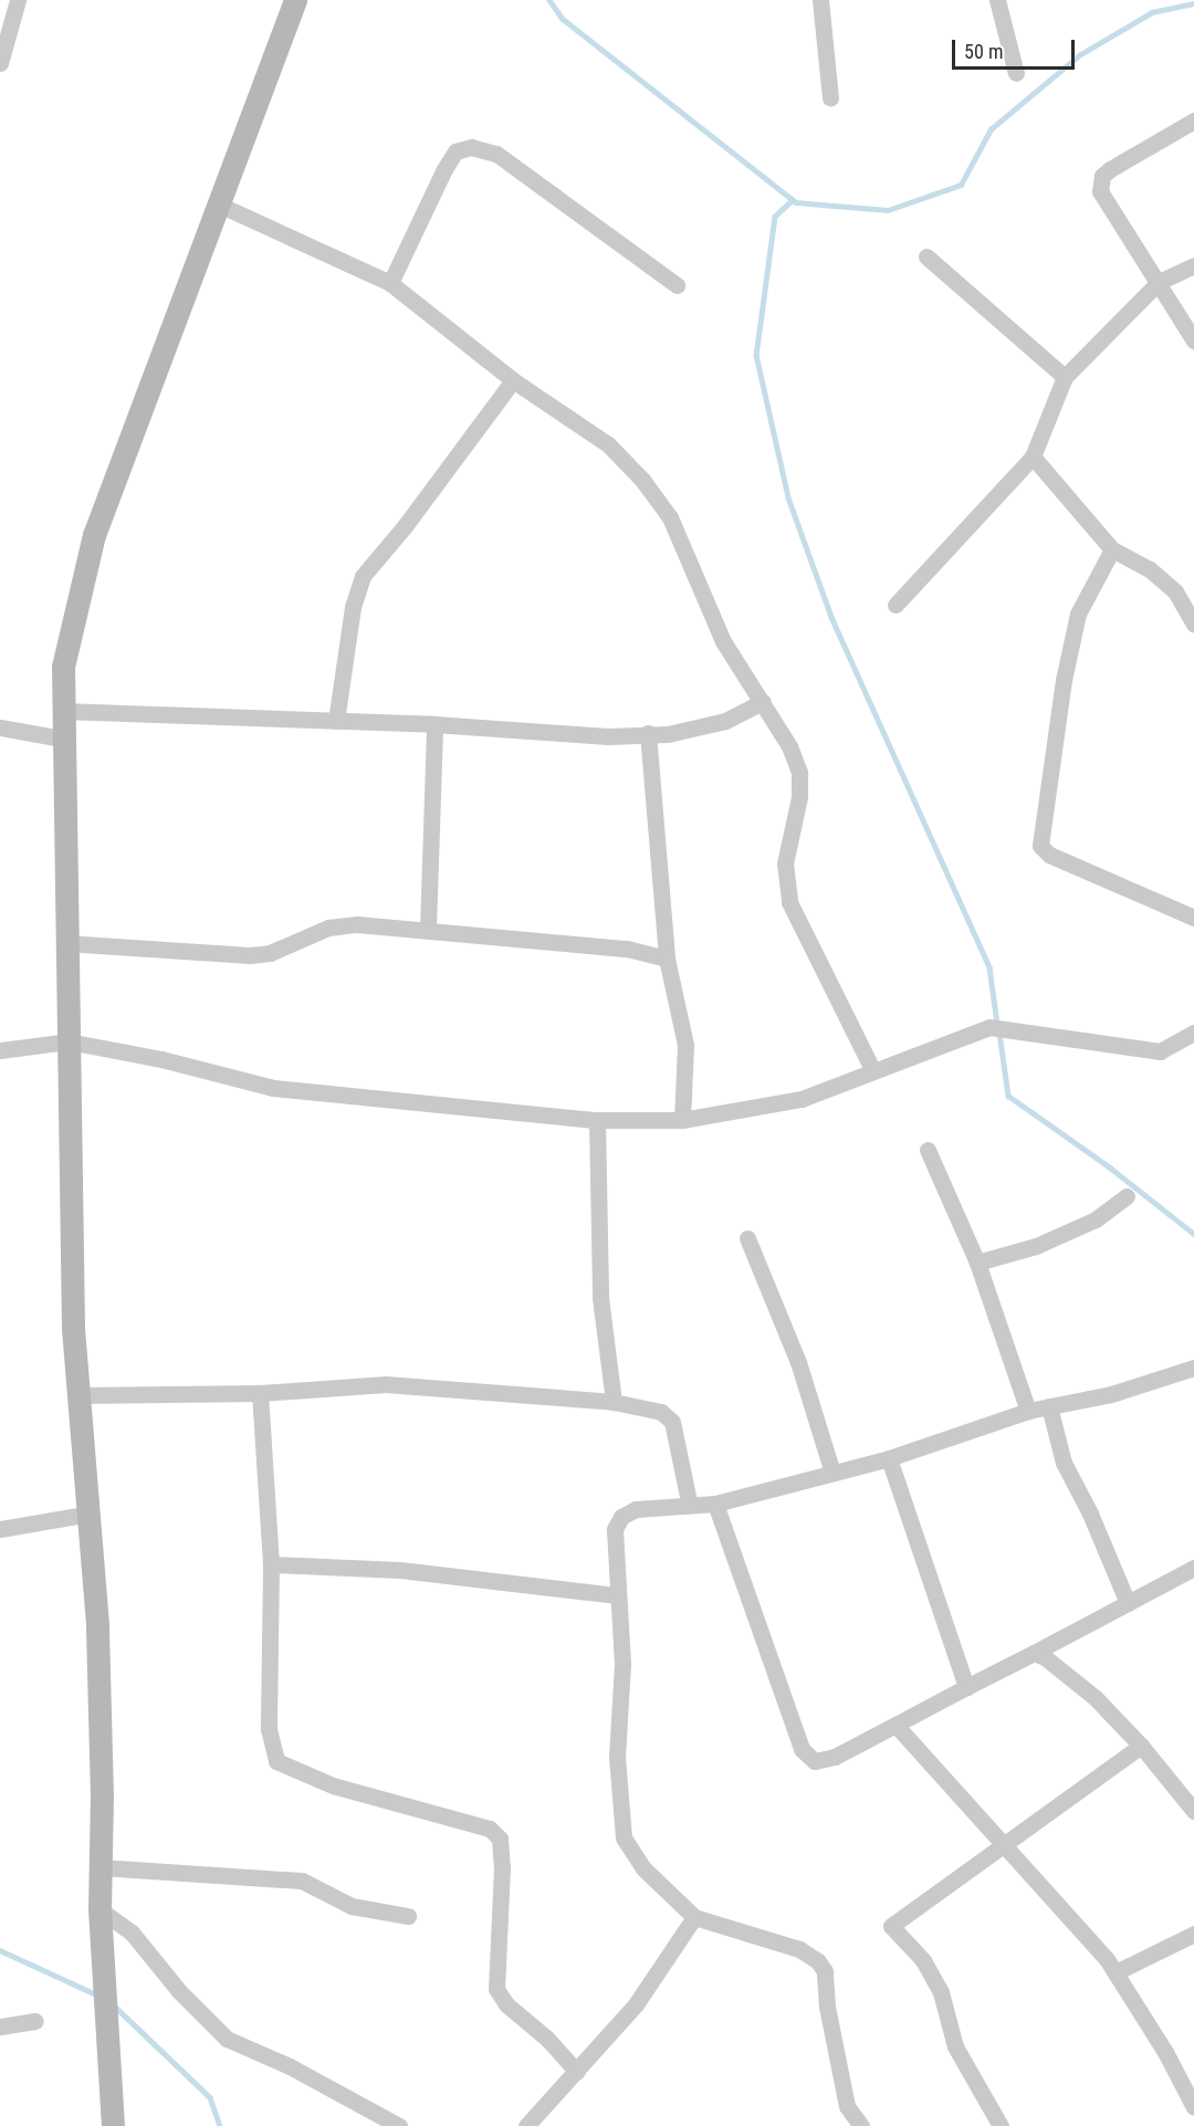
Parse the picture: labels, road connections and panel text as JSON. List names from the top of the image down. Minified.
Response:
{"scale_bar":"50 m"}
